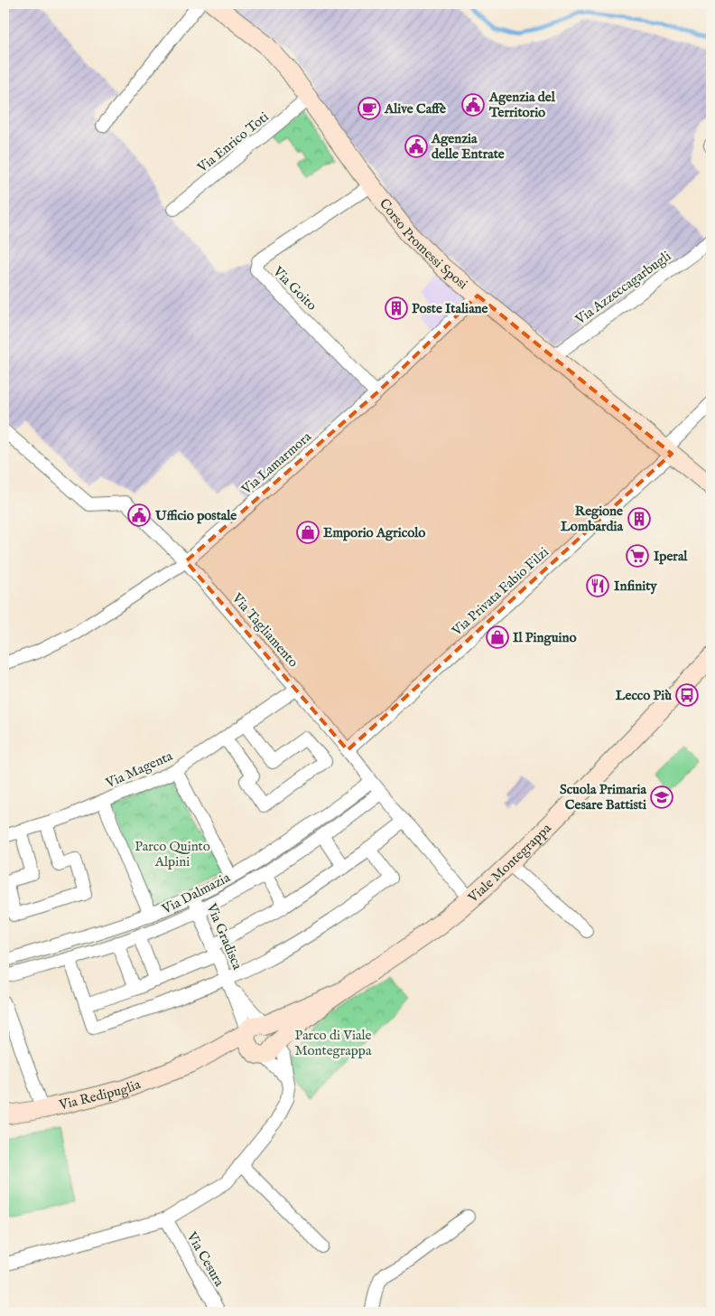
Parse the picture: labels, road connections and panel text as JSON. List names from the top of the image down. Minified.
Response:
{"streets":{"main road":["Corso Promessi Sposi","Viale Montegrappa","Via Redipuglia"],"street":["Via Enrico Toti","Via Azzeccagarbugli","Via Goito","Via Lamarmora","Via Privata Fabio Filzi","Via Tagliamento","Via Magenta","Via Dalmazia","Via Gradisca","Via Cesura"]},"crossings":[["Via Enrico Toti","Corso Promessi Sposi"],["Corso Promessi Sposi","Via Azzeccagarbugli"],["Corso Promessi Sposi","Via Goito"],["Corso Promessi Sposi","Via Lamarmora"],["Corso Promessi Sposi","Via Privata Fabio Filzi"],["Via Goito","Via Lamarmora"],["Via Lamarmora","Via Tagliamento"],["Via Privata Fabio Filzi","Via Tagliamento"],["Via Tagliamento","Via Magenta"],["Via Tagliamento","Viale Montegrappa"],["Via Tagliamento","Via Dalmazia"],["Viale Montegrappa","Via Gradisca"],["Viale Montegrappa","Via Redipuglia"],["Via Dalmazia","Via Gradisca"],["Via Gradisca","Via Redipuglia"]],"parks":["Parco Quinto Alpini","Parco di Viale Montegrappa"],"places":{"public building":["Agenzia del Territorio","Agenzia delle Entrate","Ufficio postale"],"cafe":["Alive Caffè"],"building":["Poste Italiane","Regione Lombardia"],"shop":["Emporio Agricolo","Il Pinguino"],"supermarket":["Iperal"],"restaurant":["Infinity"],"bus stop":["Lecco Più"],"school or university":["Scuola Primaria Cesare Battisti"]}}
